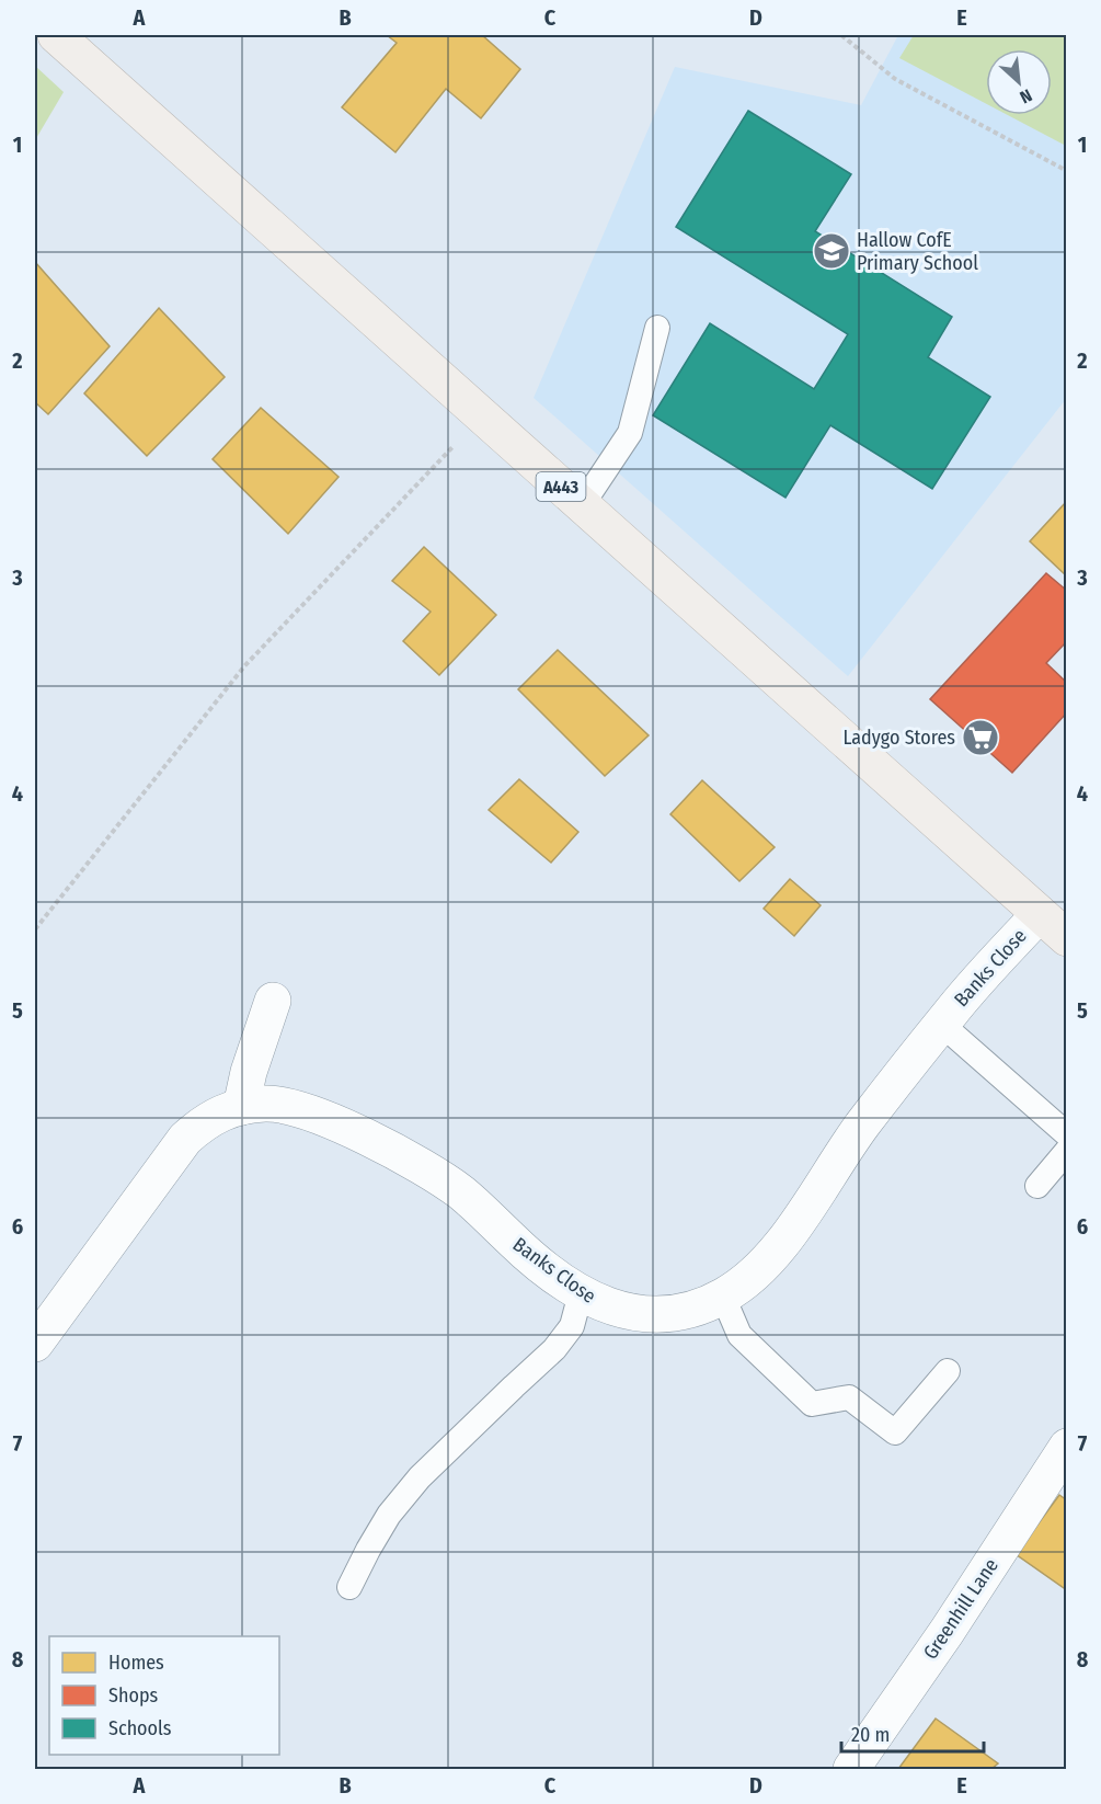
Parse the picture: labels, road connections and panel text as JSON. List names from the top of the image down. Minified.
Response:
{"streets":{"main road":["A443"],"street":["Banks Close","Greenhill Lane"]},"crossings":[["A443","Banks Close"]],"places":{"school or university":["Hallow CofE Primary School"],"supermarket":["Ladygo Stores"]},"legend":["Homes","Shops","Schools"],"scale_bar":"20 m","north":"bottom right","grid":{"columns":["A","B","C","D","E"],"rows":["1","2","3","4","5","6","7","8"]}}
